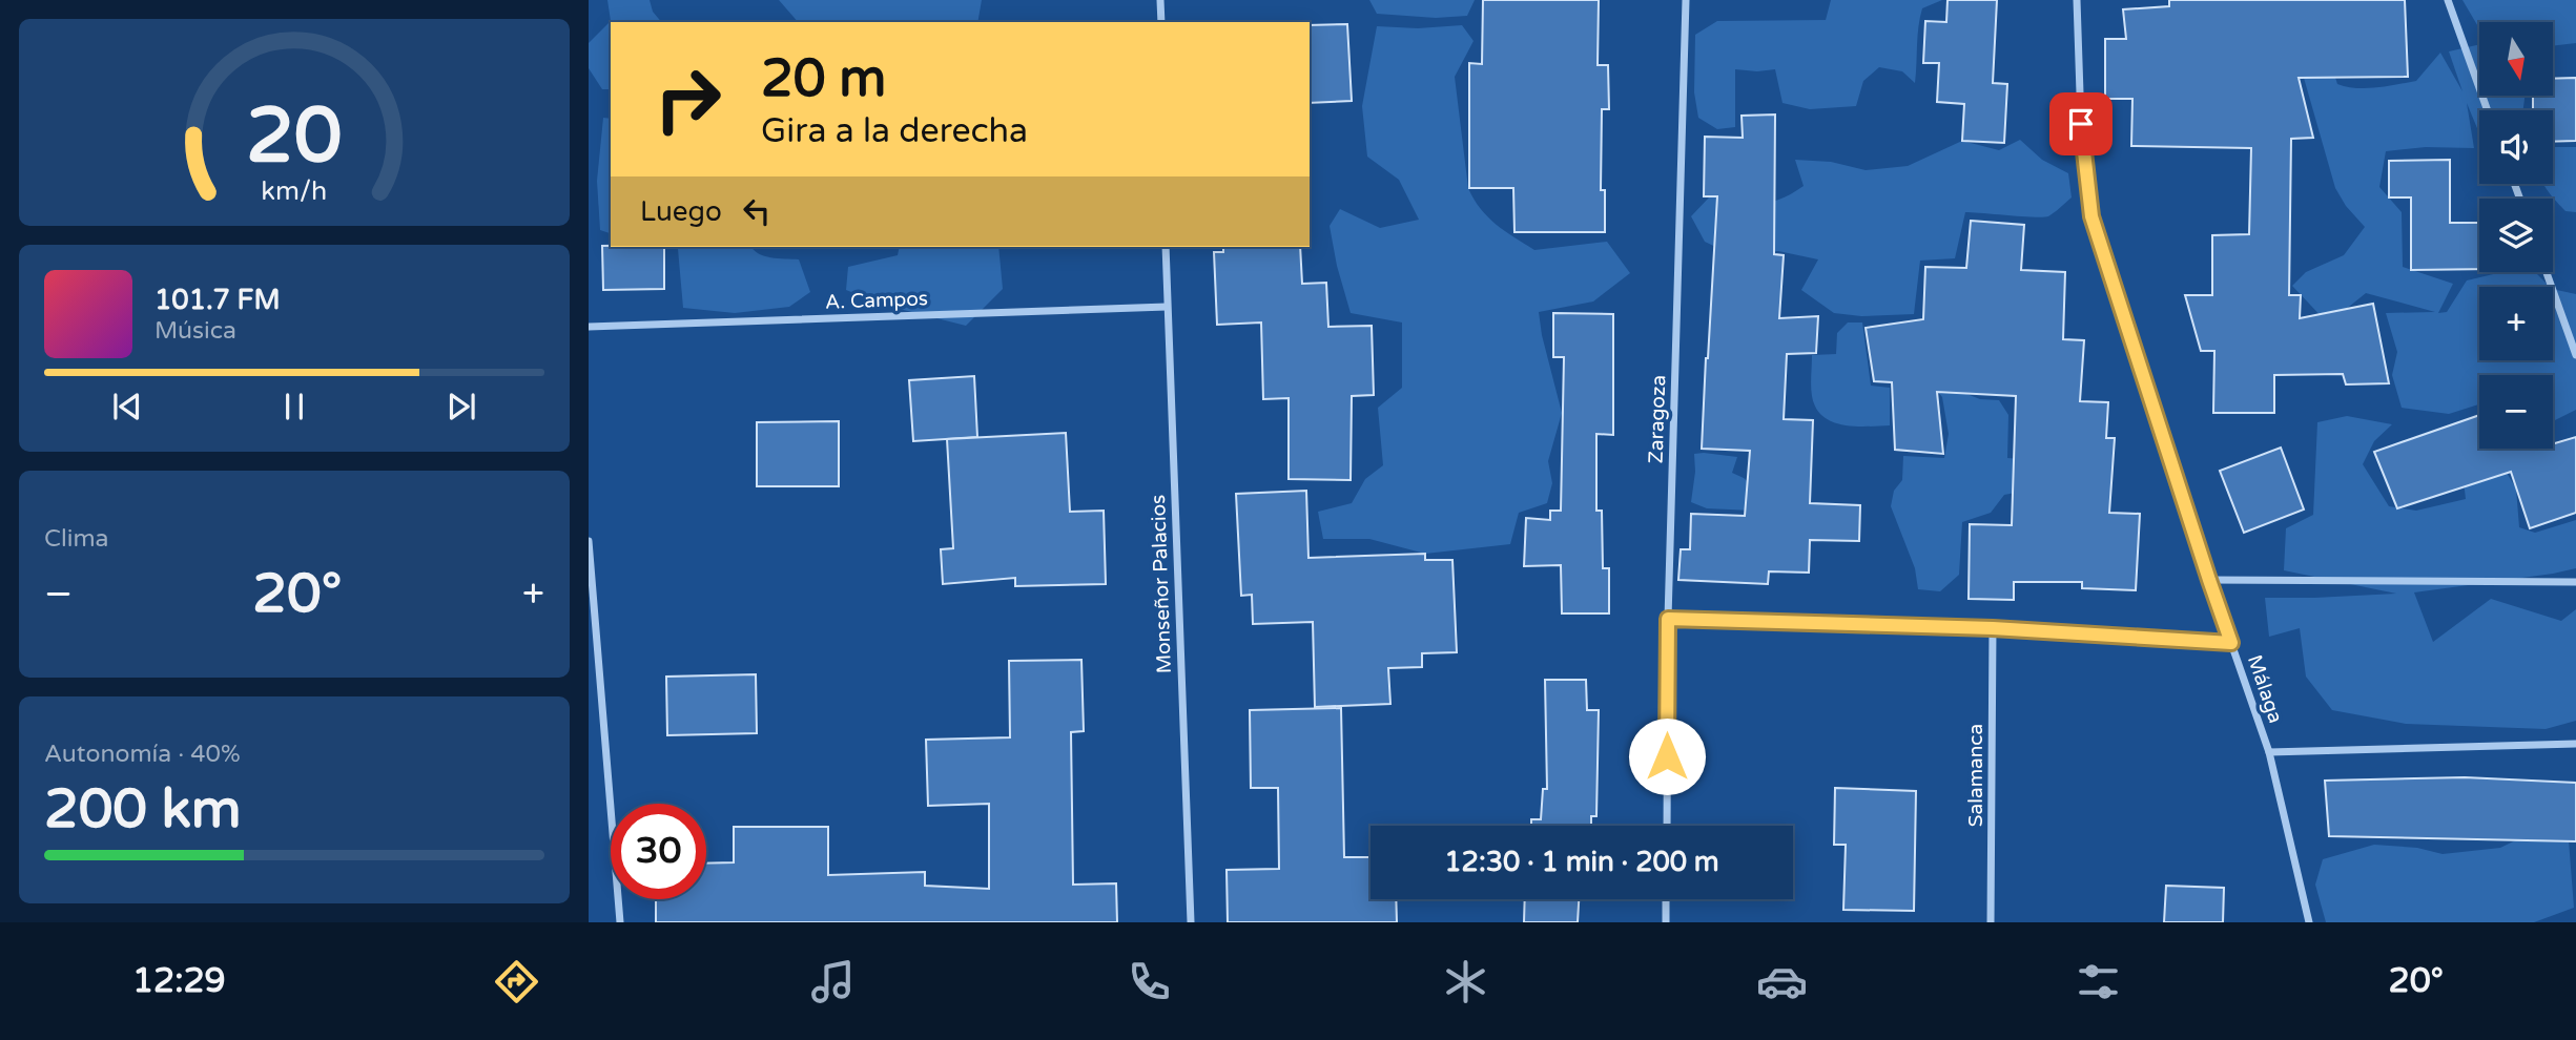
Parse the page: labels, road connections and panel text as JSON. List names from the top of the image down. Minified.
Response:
{"streets":{"street":["A. Campos","Zaragoza","Monseñor Palacios","Málaga","Salamanca"]},"crossings":[["A. Campos","Monseñor Palacios"]],"north":"bottom","page":{"map_buttons":["+","−"],"turn":["20 m","Gira a la derecha"],"then":"Luego","song":["101.7 FM","Música"],"tile":["Clima",["Autonomía · 40%","200 km"]],"heat":["−","20°","+"],"limit":"30","trip":"12:30 · 1 min · 200 m","tabs":["12:29","20°"],"gauge":["20","km/h"]}}
